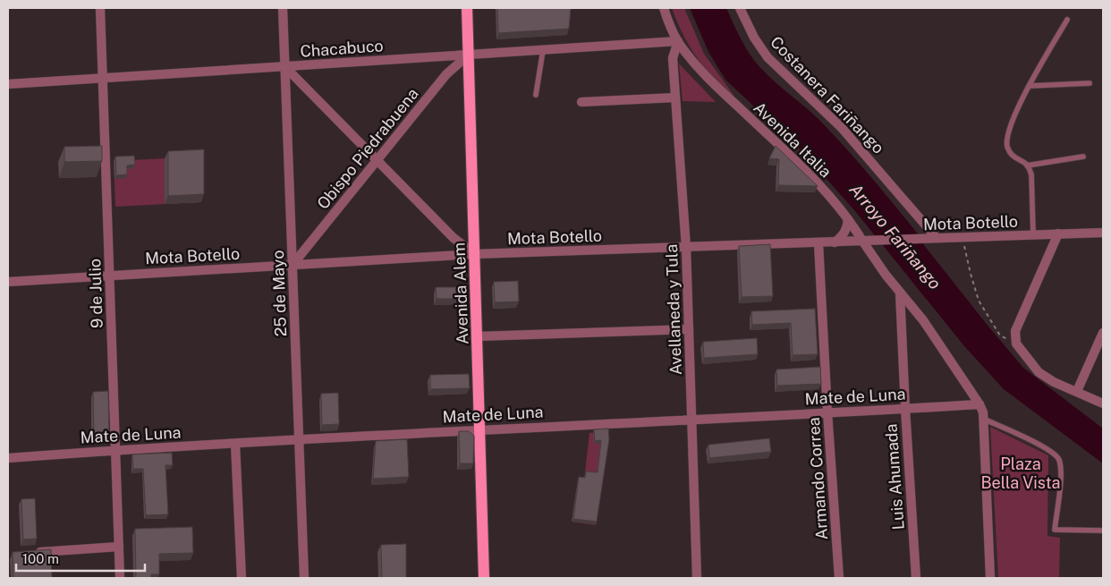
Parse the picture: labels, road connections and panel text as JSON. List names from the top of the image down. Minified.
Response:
{"streets":{"main road":["Avenida Alem"],"street":["Chacabuco","Costanera Fariñango","Avenida Italia","Obispo Piedrabuena","Mota Botello","9 de Julio","25 de Mayo","Avellaneda y Tula","Mate de Luna","Luis Ahumada","Armando Correa"]},"crossings":[["Chacabuco","Avenida Italia"],["Chacabuco","Obispo Piedrabuena"],["Chacabuco","9 de Julio"],["Chacabuco","25 de Mayo"],["Chacabuco","Avenida Alem"],["Chacabuco","Avellaneda y Tula"],["Costanera Fariñango","Mota Botello"],["Avenida Italia","Mota Botello"],["Avenida Italia","Avellaneda y Tula"],["Avenida Italia","Mate de Luna"],["Avenida Italia","Luis Ahumada"],["Obispo Piedrabuena","Mota Botello"],["Obispo Piedrabuena","25 de Mayo"],["Obispo Piedrabuena","Avenida Alem"],["Mota Botello","9 de Julio"],["Mota Botello","25 de Mayo"],["Mota Botello","Avenida Alem"],["Mota Botello","Avellaneda y Tula"],["Mota Botello","Armando Correa"],["9 de Julio","Mate de Luna"],["25 de Mayo","Mate de Luna"],["Avenida Alem","Mate de Luna"],["Avellaneda y Tula","Mate de Luna"],["Mate de Luna","Luis Ahumada"],["Mate de Luna","Armando Correa"]],"water":["Arroyo Fariñango"],"parks":["Plaza Bella Vista"],"scale_bar":"100 m"}
